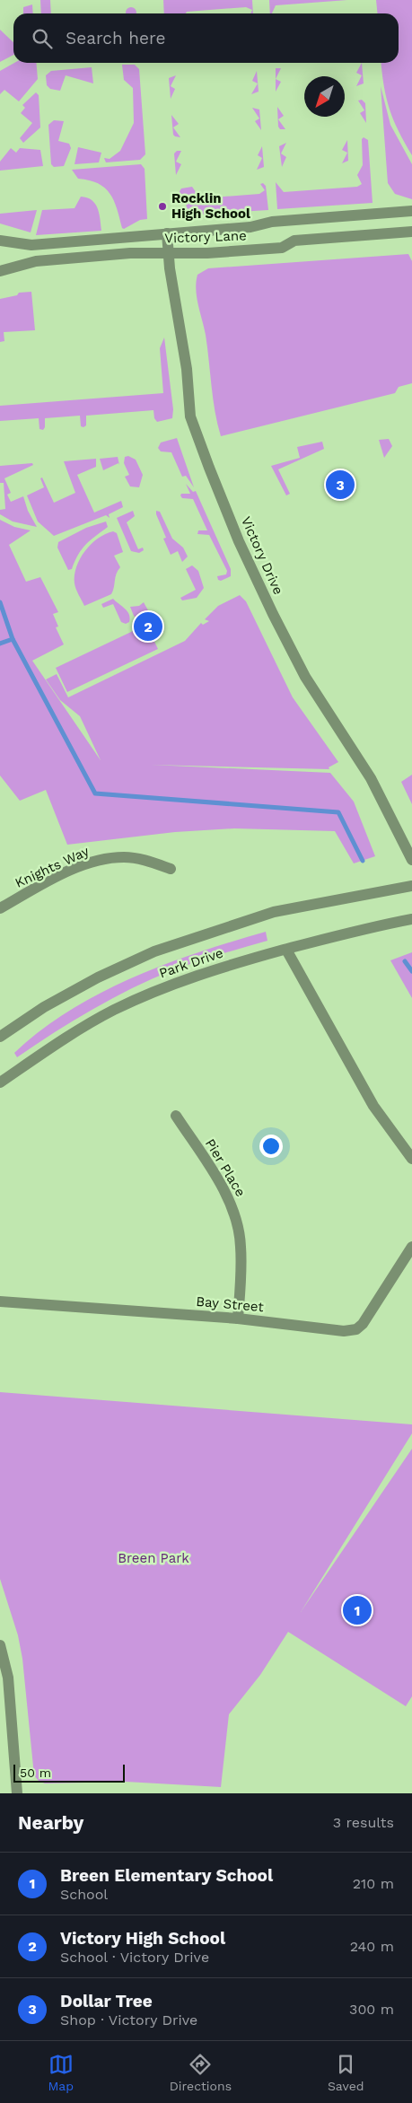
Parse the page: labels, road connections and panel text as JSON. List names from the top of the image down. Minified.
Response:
{"streets":{"street":["Victory Lane","Victory Drive","Knights Way","Park Drive","Pier Place","Bay Street"]},"crossings":[["Victory Lane","Victory Drive"],["Pier Place","Bay Street"]],"parks":["Breen Park"],"places":["Rocklin High School"],"scale_bar":"50 m","north":"bottom left","page":{"search":"Search here","pins":["3","2","1"],"scale":"50 m","heading":["Nearby","3 results"],"list":[{"mark":"1","name":"Breen Elementary School","note":"School","value":"210 m"},{"mark":"2","name":"Victory High School","note":"School · Victory Drive","value":"240 m"},{"mark":"3","name":"Dollar Tree","note":"Shop · Victory Drive","value":"300 m"}],"nav":["Map","Directions","Saved"]}}
